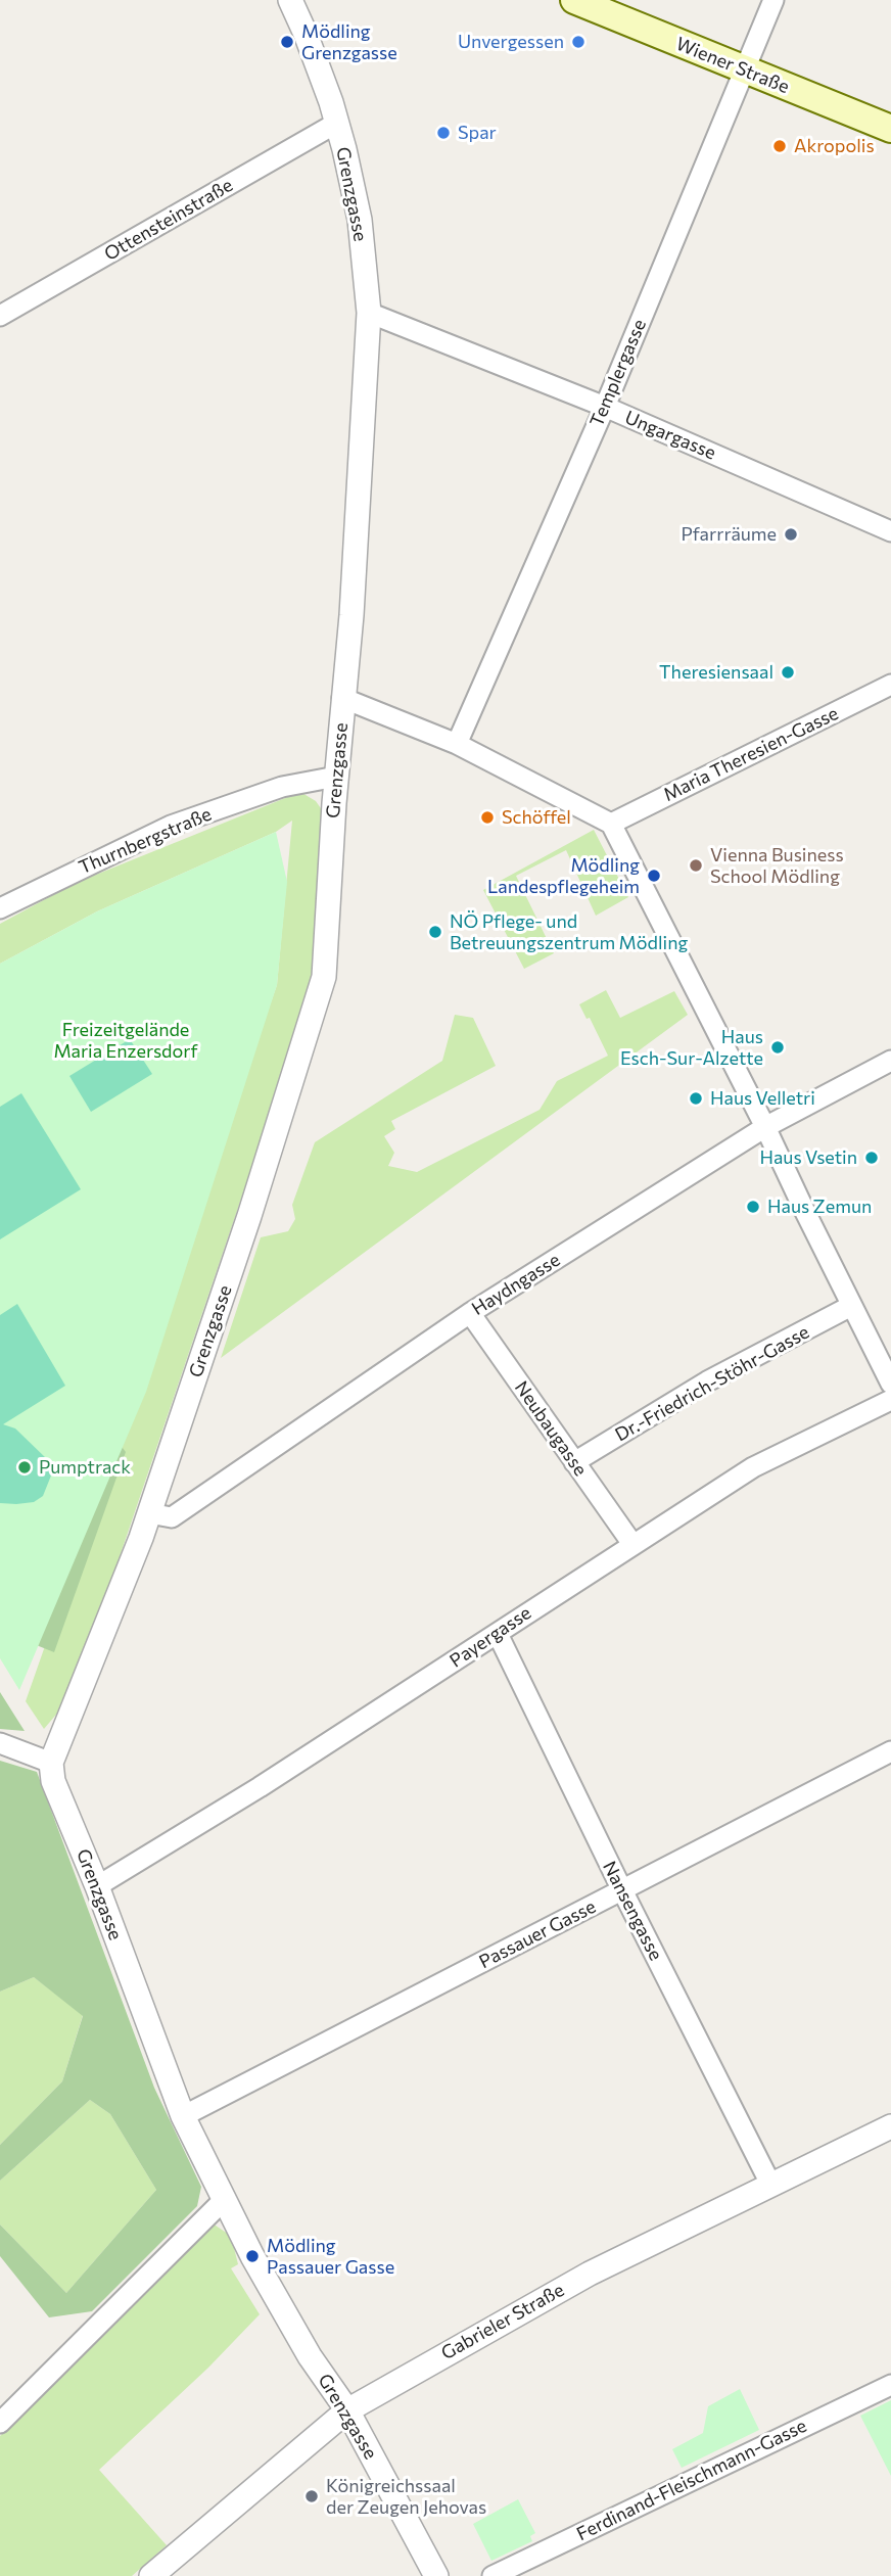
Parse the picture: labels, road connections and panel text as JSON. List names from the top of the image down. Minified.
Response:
{"streets":{"main road":["Wiener Straße"],"street":["Grenzgasse","Ottensteinstraße","Templergasse","Ungargasse","Maria Theresien-Gasse","Thurnbergstraße","Haydngasse","Dr.-Friedrich-Stöhr-Gasse","Neubaugasse","Payergasse","Nansengasse","Passauer Gasse","Gabrieler Straße","Ferdinand-Fleischmann-Gasse"]},"crossings":[["Wiener Straße","Templergasse"],["Grenzgasse","Ottensteinstraße"],["Grenzgasse","Ungargasse"],["Grenzgasse","Thurnbergstraße"],["Grenzgasse","Haydngasse"],["Grenzgasse","Payergasse"],["Grenzgasse","Passauer Gasse"],["Grenzgasse","Gabrieler Straße"],["Templergasse","Ungargasse"],["Haydngasse","Neubaugasse"],["Dr.-Friedrich-Stöhr-Gasse","Neubaugasse"],["Neubaugasse","Payergasse"],["Payergasse","Nansengasse"],["Nansengasse","Passauer Gasse"],["Nansengasse","Gabrieler Straße"]],"parks":["Freizeitgelände Maria Enzersdorf"],"places":["Mödling Grenzgasse","Unvergessen","Spar","Akropolis","Pfarrräume","Theresiensaal","Schöffel","Vienna Business School Mödling","Mödling Landespflegeheim","NÖ Pflege- und Betreuungszentrum Mödling","Haus Esch-Sur-Alzette","Haus Velletri","Haus Vsetin","Haus Zemun","Pumptrack","Mödling Passauer Gasse","Königreichssaal der Zeugen Jehovas"]}
